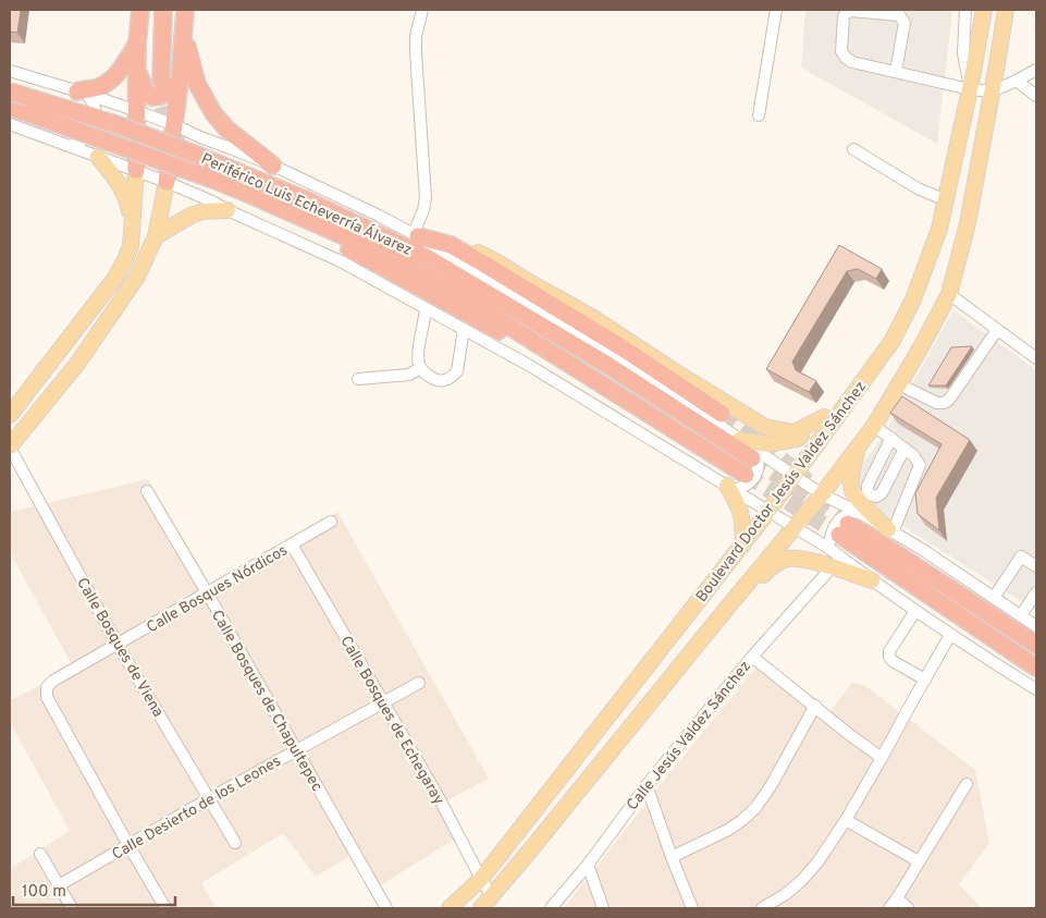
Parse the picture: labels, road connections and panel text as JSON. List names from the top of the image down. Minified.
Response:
{"streets":{"highway":["Periférico Luis Echeverría Álvarez"],"main road":["Boulevard Doctor Jesús Valdez Sánchez"],"street":["Calle Bosques Nórdicos","Calle Bosques de Viena","Calle Bosques de Chapultepec","Calle Bosques de Echegaray","Calle Jesús Valdez Sánchez","Calle Desierto de los Leones"]},"crossings":[["Boulevard Doctor Jesús Valdez Sánchez","Calle Bosques de Echegaray"],["Calle Bosques Nórdicos","Calle Bosques de Viena"],["Calle Bosques Nórdicos","Calle Bosques de Chapultepec"],["Calle Bosques Nórdicos","Calle Bosques de Echegaray"],["Calle Bosques Nórdicos","Calle Desierto de los Leones"],["Calle Bosques de Viena","Calle Desierto de los Leones"],["Calle Bosques de Chapultepec","Calle Desierto de los Leones"],["Calle Bosques de Echegaray","Calle Desierto de los Leones"]],"scale_bar":"100 m"}
